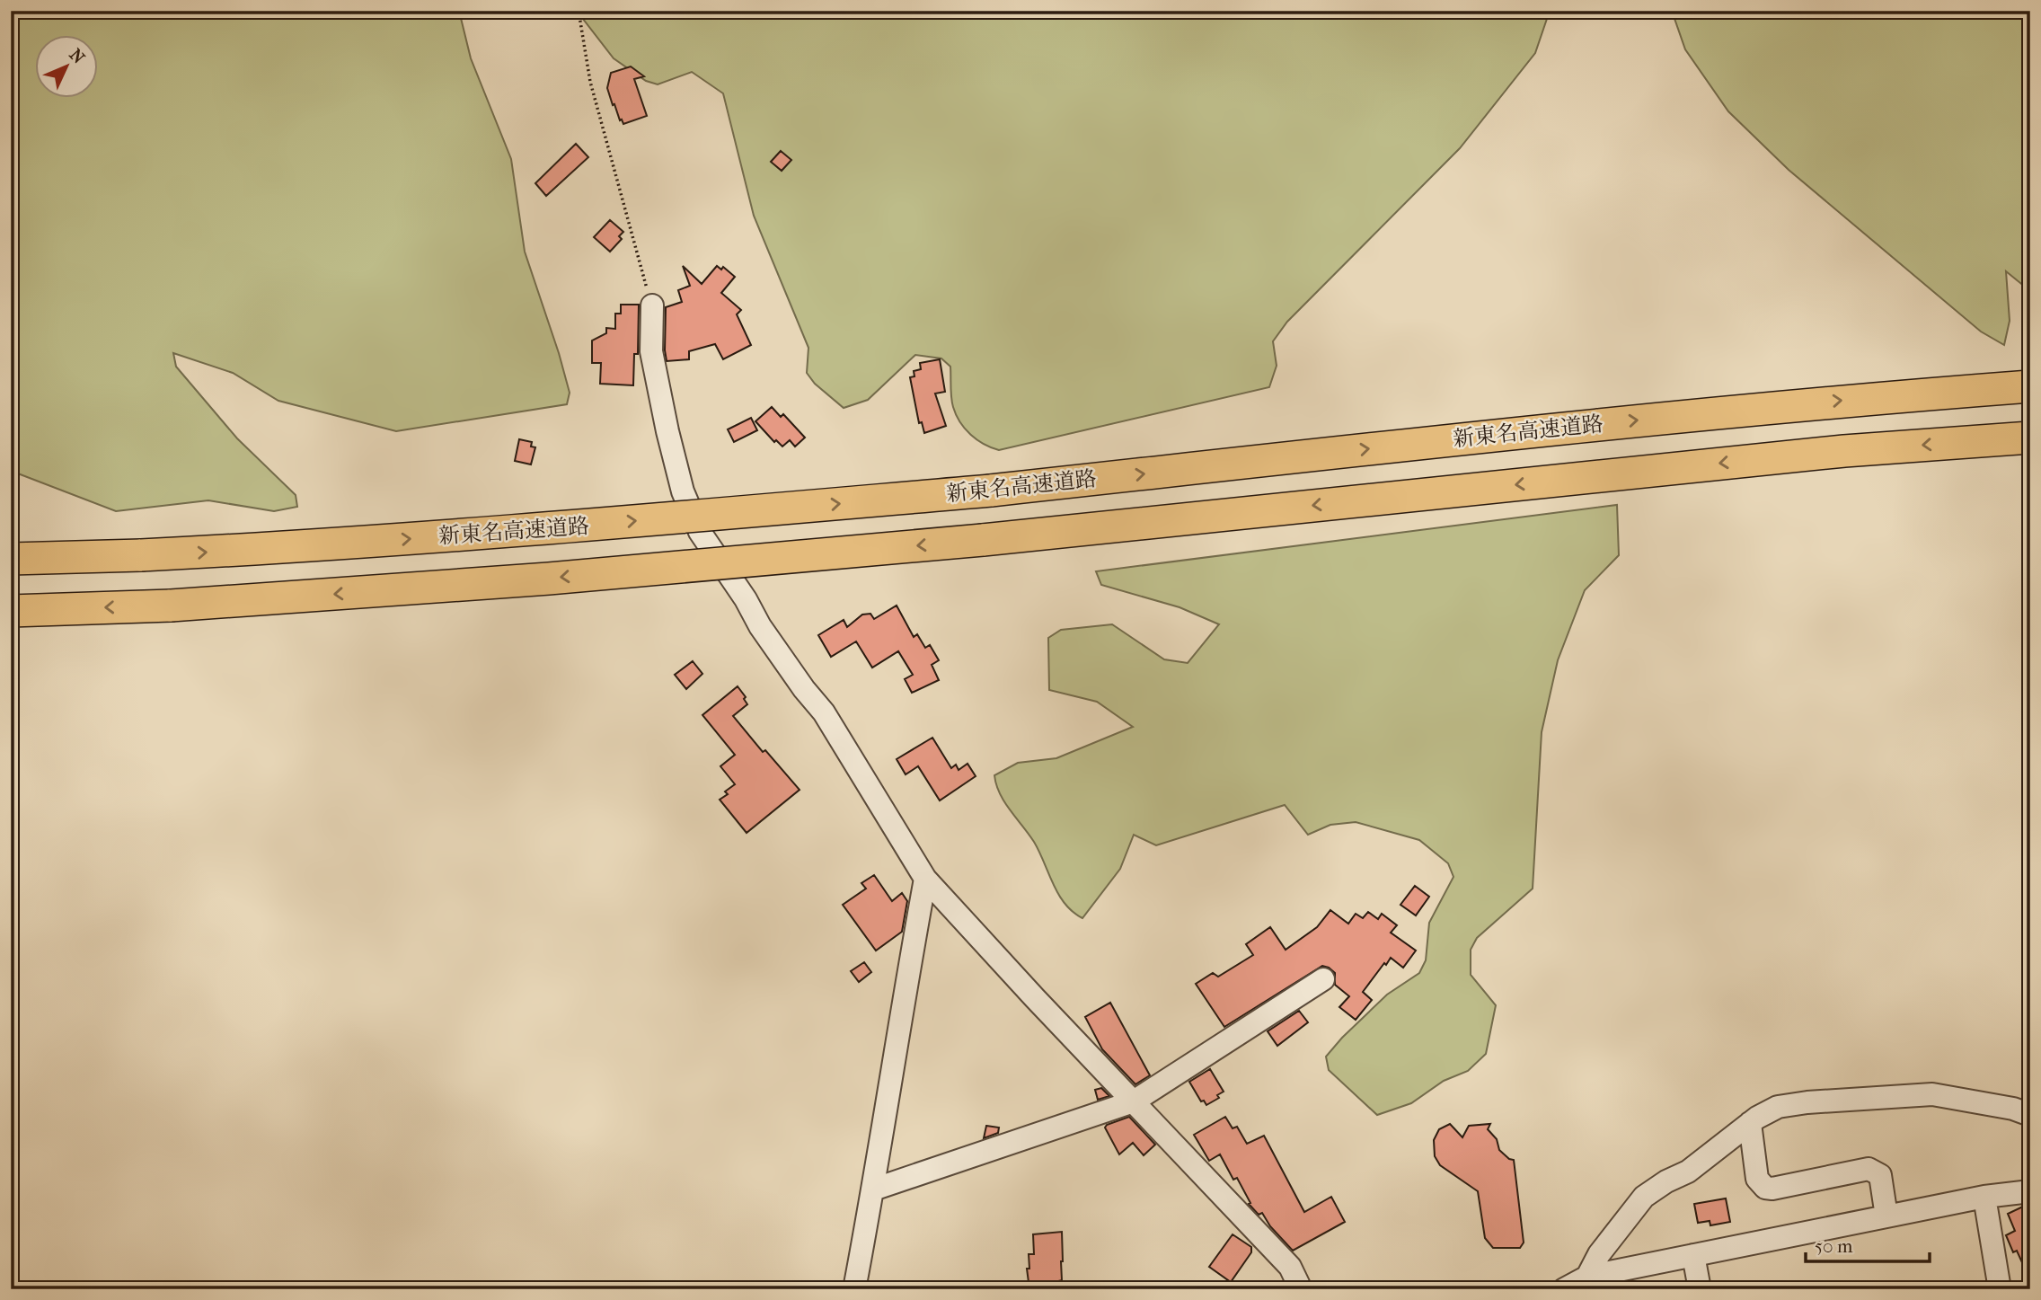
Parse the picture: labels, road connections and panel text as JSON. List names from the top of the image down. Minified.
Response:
{"streets":{"highway":["新東名高速道路"]},"scale_bar":"50 m","north":"top right"}
